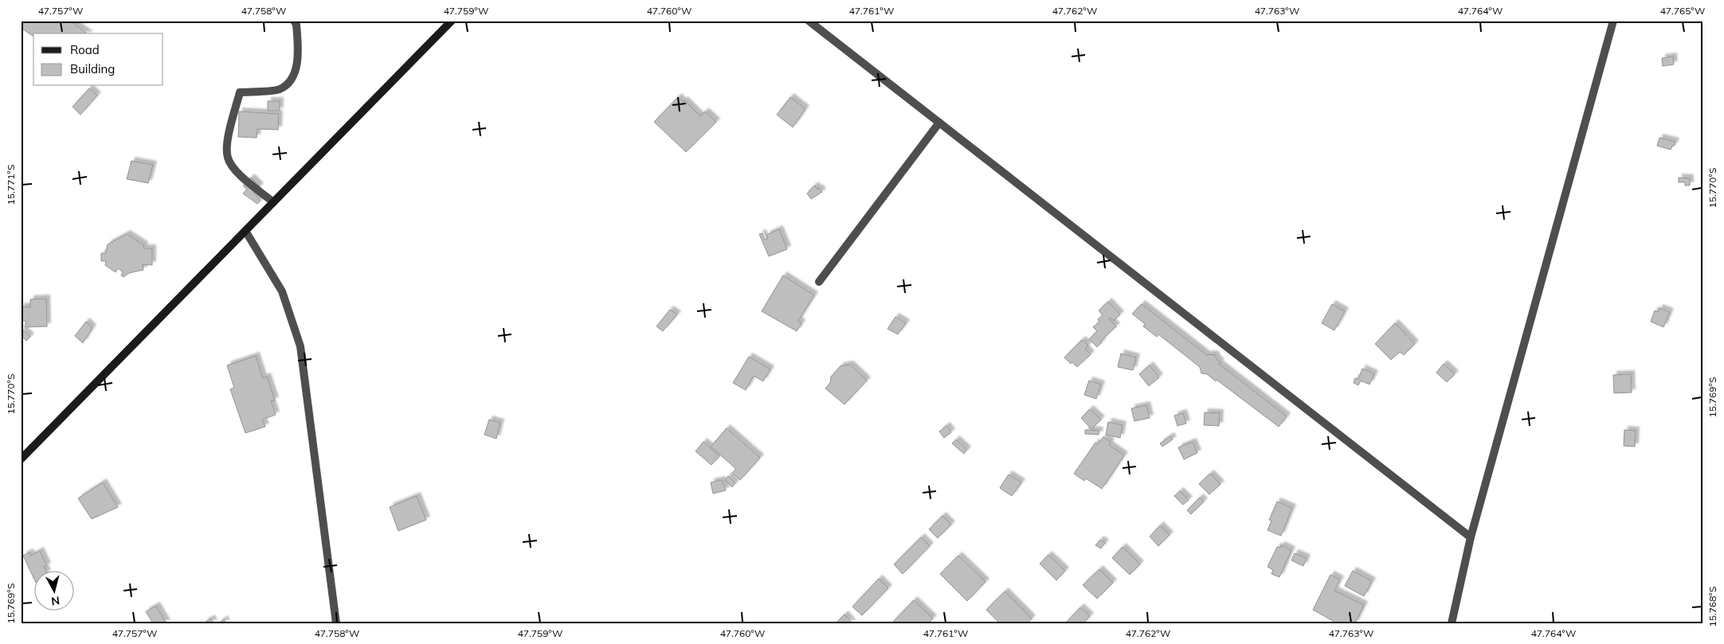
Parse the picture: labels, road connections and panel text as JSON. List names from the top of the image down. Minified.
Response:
{"legend":["Road","Building"],"north":"bottom","coordinates":["47.757°W","47.758°W","47.759°W","47.760°W","47.761°W","47.762°W","47.763°W","47.764°W","47.765°W","15.771°S","15.770°S","15.769°S","15.768°S"]}
